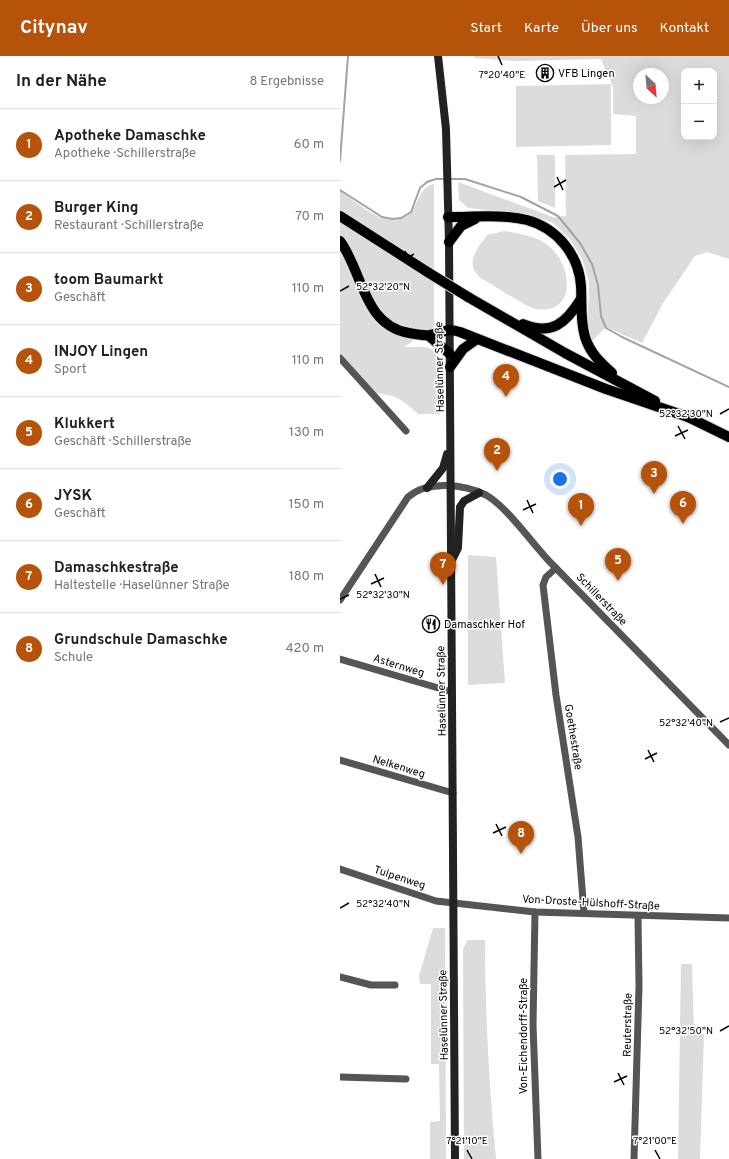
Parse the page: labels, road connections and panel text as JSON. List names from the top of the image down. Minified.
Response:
{"streets":{"street":["Haselünner Straße","Schillerstraße","Asternweg","Goethestraße","Nelkenweg","Tulpenweg","Von-Droste-Hülshoff-Straße","Reuterstraße","Von-Eichendorff-Straße"]},"crossings":[["Haselünner Straße","Schillerstraße"],["Haselünner Straße","Asternweg"],["Haselünner Straße","Nelkenweg"],["Haselünner Straße","Tulpenweg"],["Haselünner Straße","Von-Droste-Hülshoff-Straße"],["Schillerstraße","Goethestraße"],["Goethestraße","Von-Droste-Hülshoff-Straße"],["Tulpenweg","Von-Droste-Hülshoff-Straße"],["Von-Droste-Hülshoff-Straße","Reuterstraße"],["Von-Droste-Hülshoff-Straße","Von-Eichendorff-Straße"]],"places":{"building":["VFB Lingen"],"restaurant":["Damaschker Hof"]},"north":"bottom right","page":{"header":"Citynav","nav":["Start","Karte","Über uns","Kontakt"],"heading":["In der Nähe","8 Ergebnisse"],"map_buttons":["+","−"],"list":[{"mark":"1","name":"Apotheke Damaschke","note":"Apotheke · Schillerstraße","value":"60 m"},{"mark":"2","name":"Burger King","note":"Restaurant · Schillerstraße","value":"70 m"},{"mark":"3","name":"toom Baumarkt","note":"Geschäft","value":"110 m"},{"mark":"4","name":"INJOY Lingen","note":"Sport","value":"110 m"},{"mark":"5","name":"Klukkert","note":"Geschäft · Schillerstraße","value":"130 m"},{"mark":"6","name":"JYSK","note":"Geschäft","value":"150 m"},{"mark":"7","name":"Damaschkestraße","note":"Haltestelle · Haselünner Straße","value":"180 m"},{"mark":"8","name":"Grundschule Damaschke","note":"Schule","value":"420 m"}],"pins":["4","2","3","6","1","5","7","8"]},"coordinates":["7°20'40\"E","52°32'20\"N","52°32'30\"N","52°32'40\"N","52°32'50\"N","7°21'10\"E","7°21'00\"E"]}
